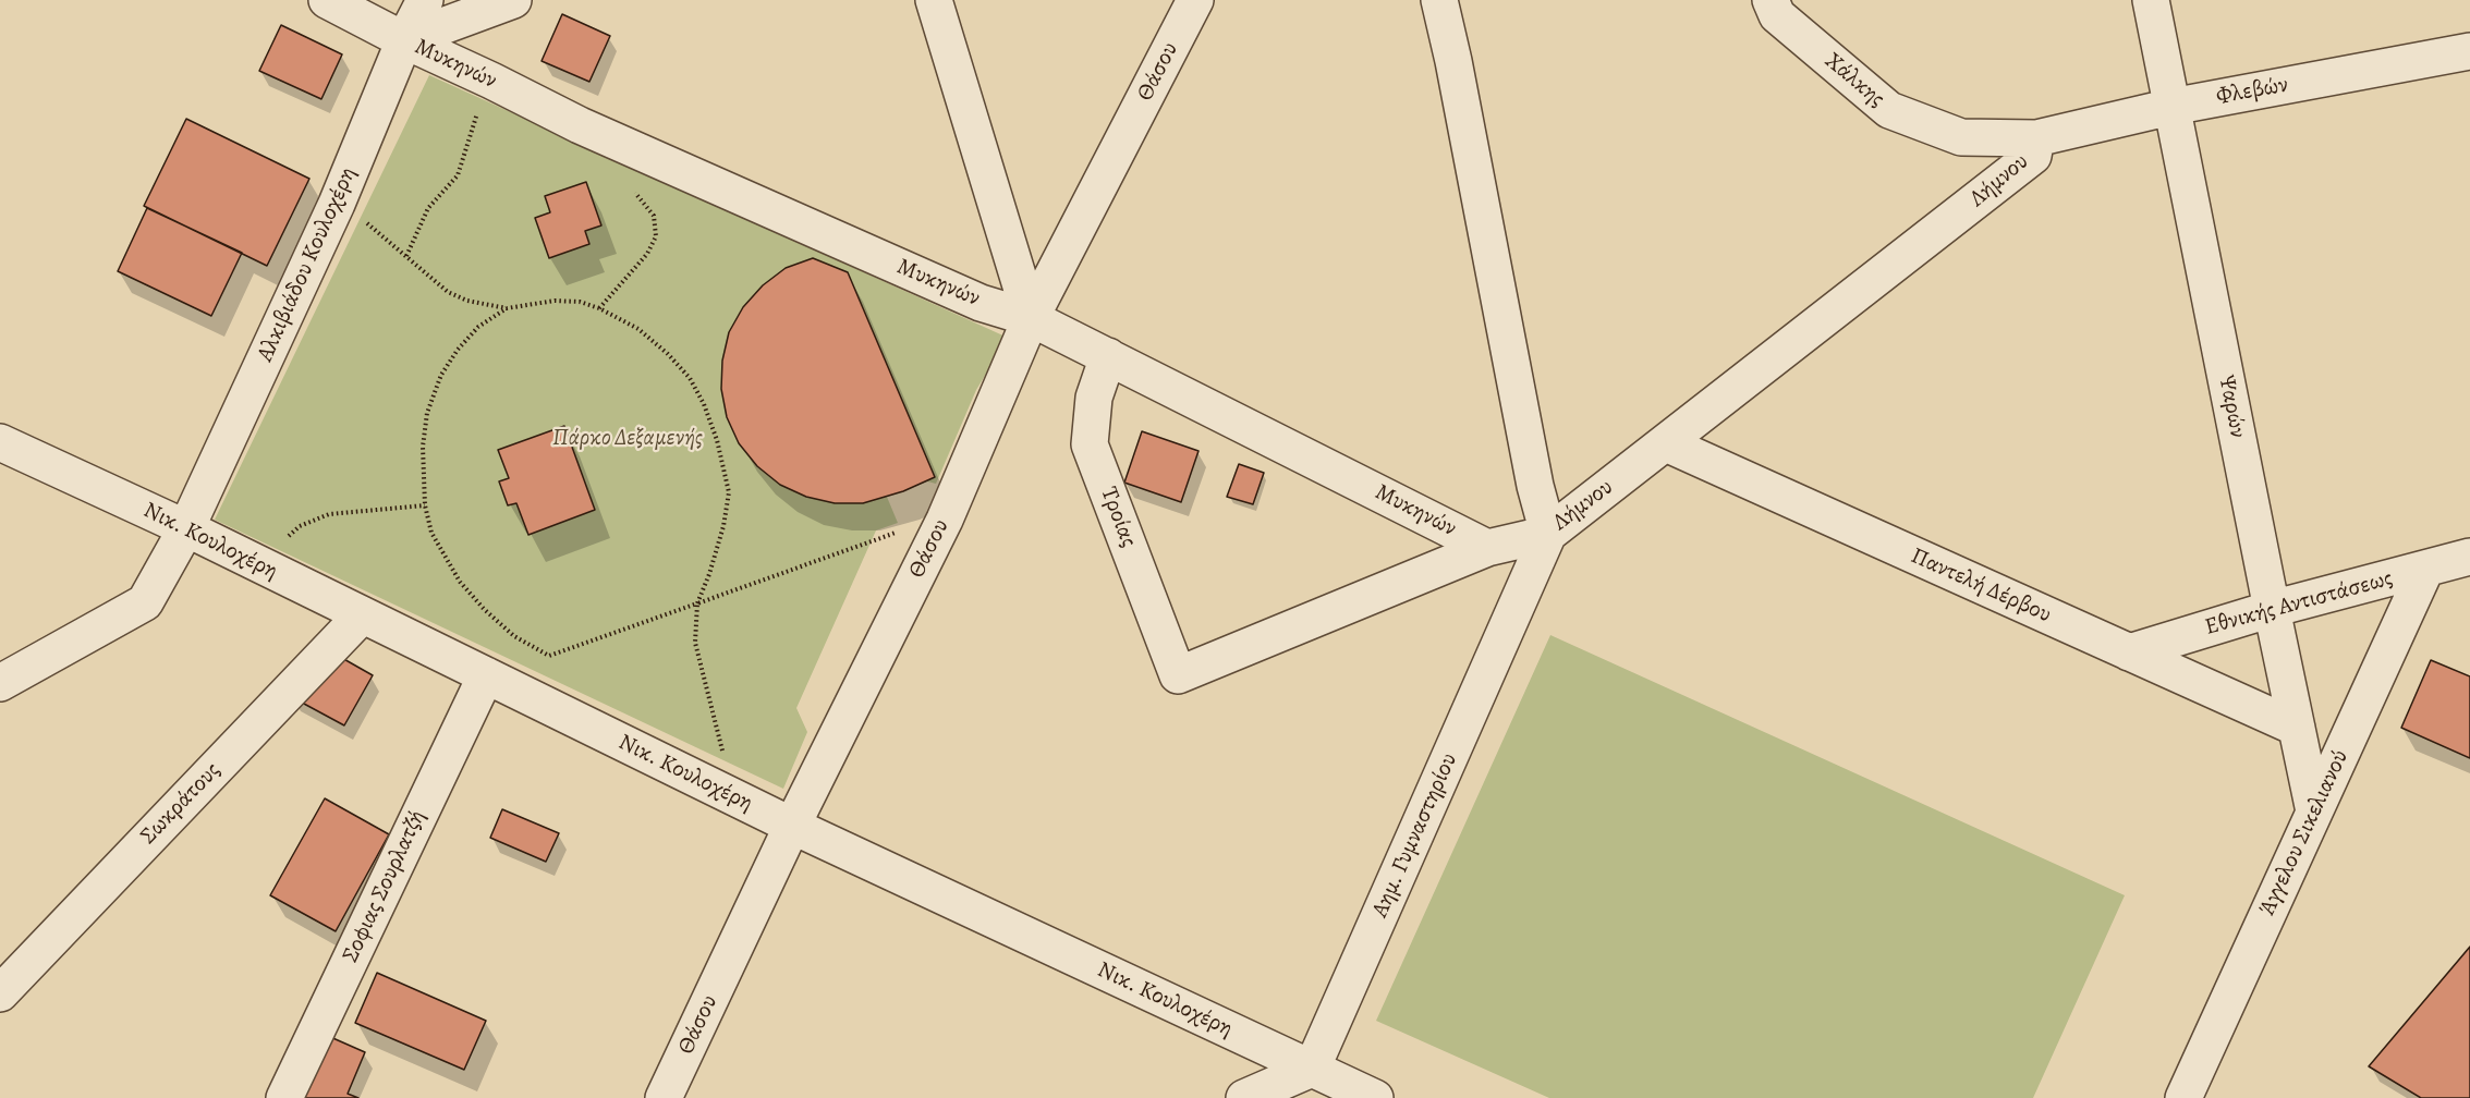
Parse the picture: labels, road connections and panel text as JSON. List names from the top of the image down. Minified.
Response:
{"streets":{"street":["Μυκηνών","Θάσου","Χάλκης","Φλεβών","Λήμνου","Αλκιβιάδου Κουλοχέρη","Ψαρών","Τροίας","Νικ. Κουλοχέρη","Παντελή Δέρβου","Εθνικής Αντιστάσεως","Σωκράτους","Άγγελου Σικελιανού","Αημ. Γυμναστηρίου","Σοφιας Σουρλατζή"]},"crossings":[["Μυκηνών","Θάσου"],["Μυκηνών","Αλκιβιάδου Κουλοχέρη"],["Μυκηνών","Τροίας"],["Θάσου","Νικ. Κουλοχέρη"],["Χάλκης","Φλεβών"],["Χάλκης","Λήμνου"],["Φλεβών","Λήμνου"],["Φλεβών","Ψαρών"],["Λήμνου","Παντελή Δέρβου"],["Λήμνου","Αημ. Γυμναστηρίου"],["Αλκιβιάδου Κουλοχέρη","Νικ. Κουλοχέρη"],["Ψαρών","Παντελή Δέρβου"],["Ψαρών","Εθνικής Αντιστάσεως"],["Ψαρών","Άγγελου Σικελιανού"],["Νικ. Κουλοχέρη","Σωκράτους"],["Νικ. Κουλοχέρη","Αημ. Γυμναστηρίου"],["Νικ. Κουλοχέρη","Σοφιας Σουρλατζή"],["Παντελή Δέρβου","Εθνικής Αντιστάσεως"],["Εθνικής Αντιστάσεως","Άγγελου Σικελιανού"]],"parks":["Πάρκο Δεξαμενής"]}
